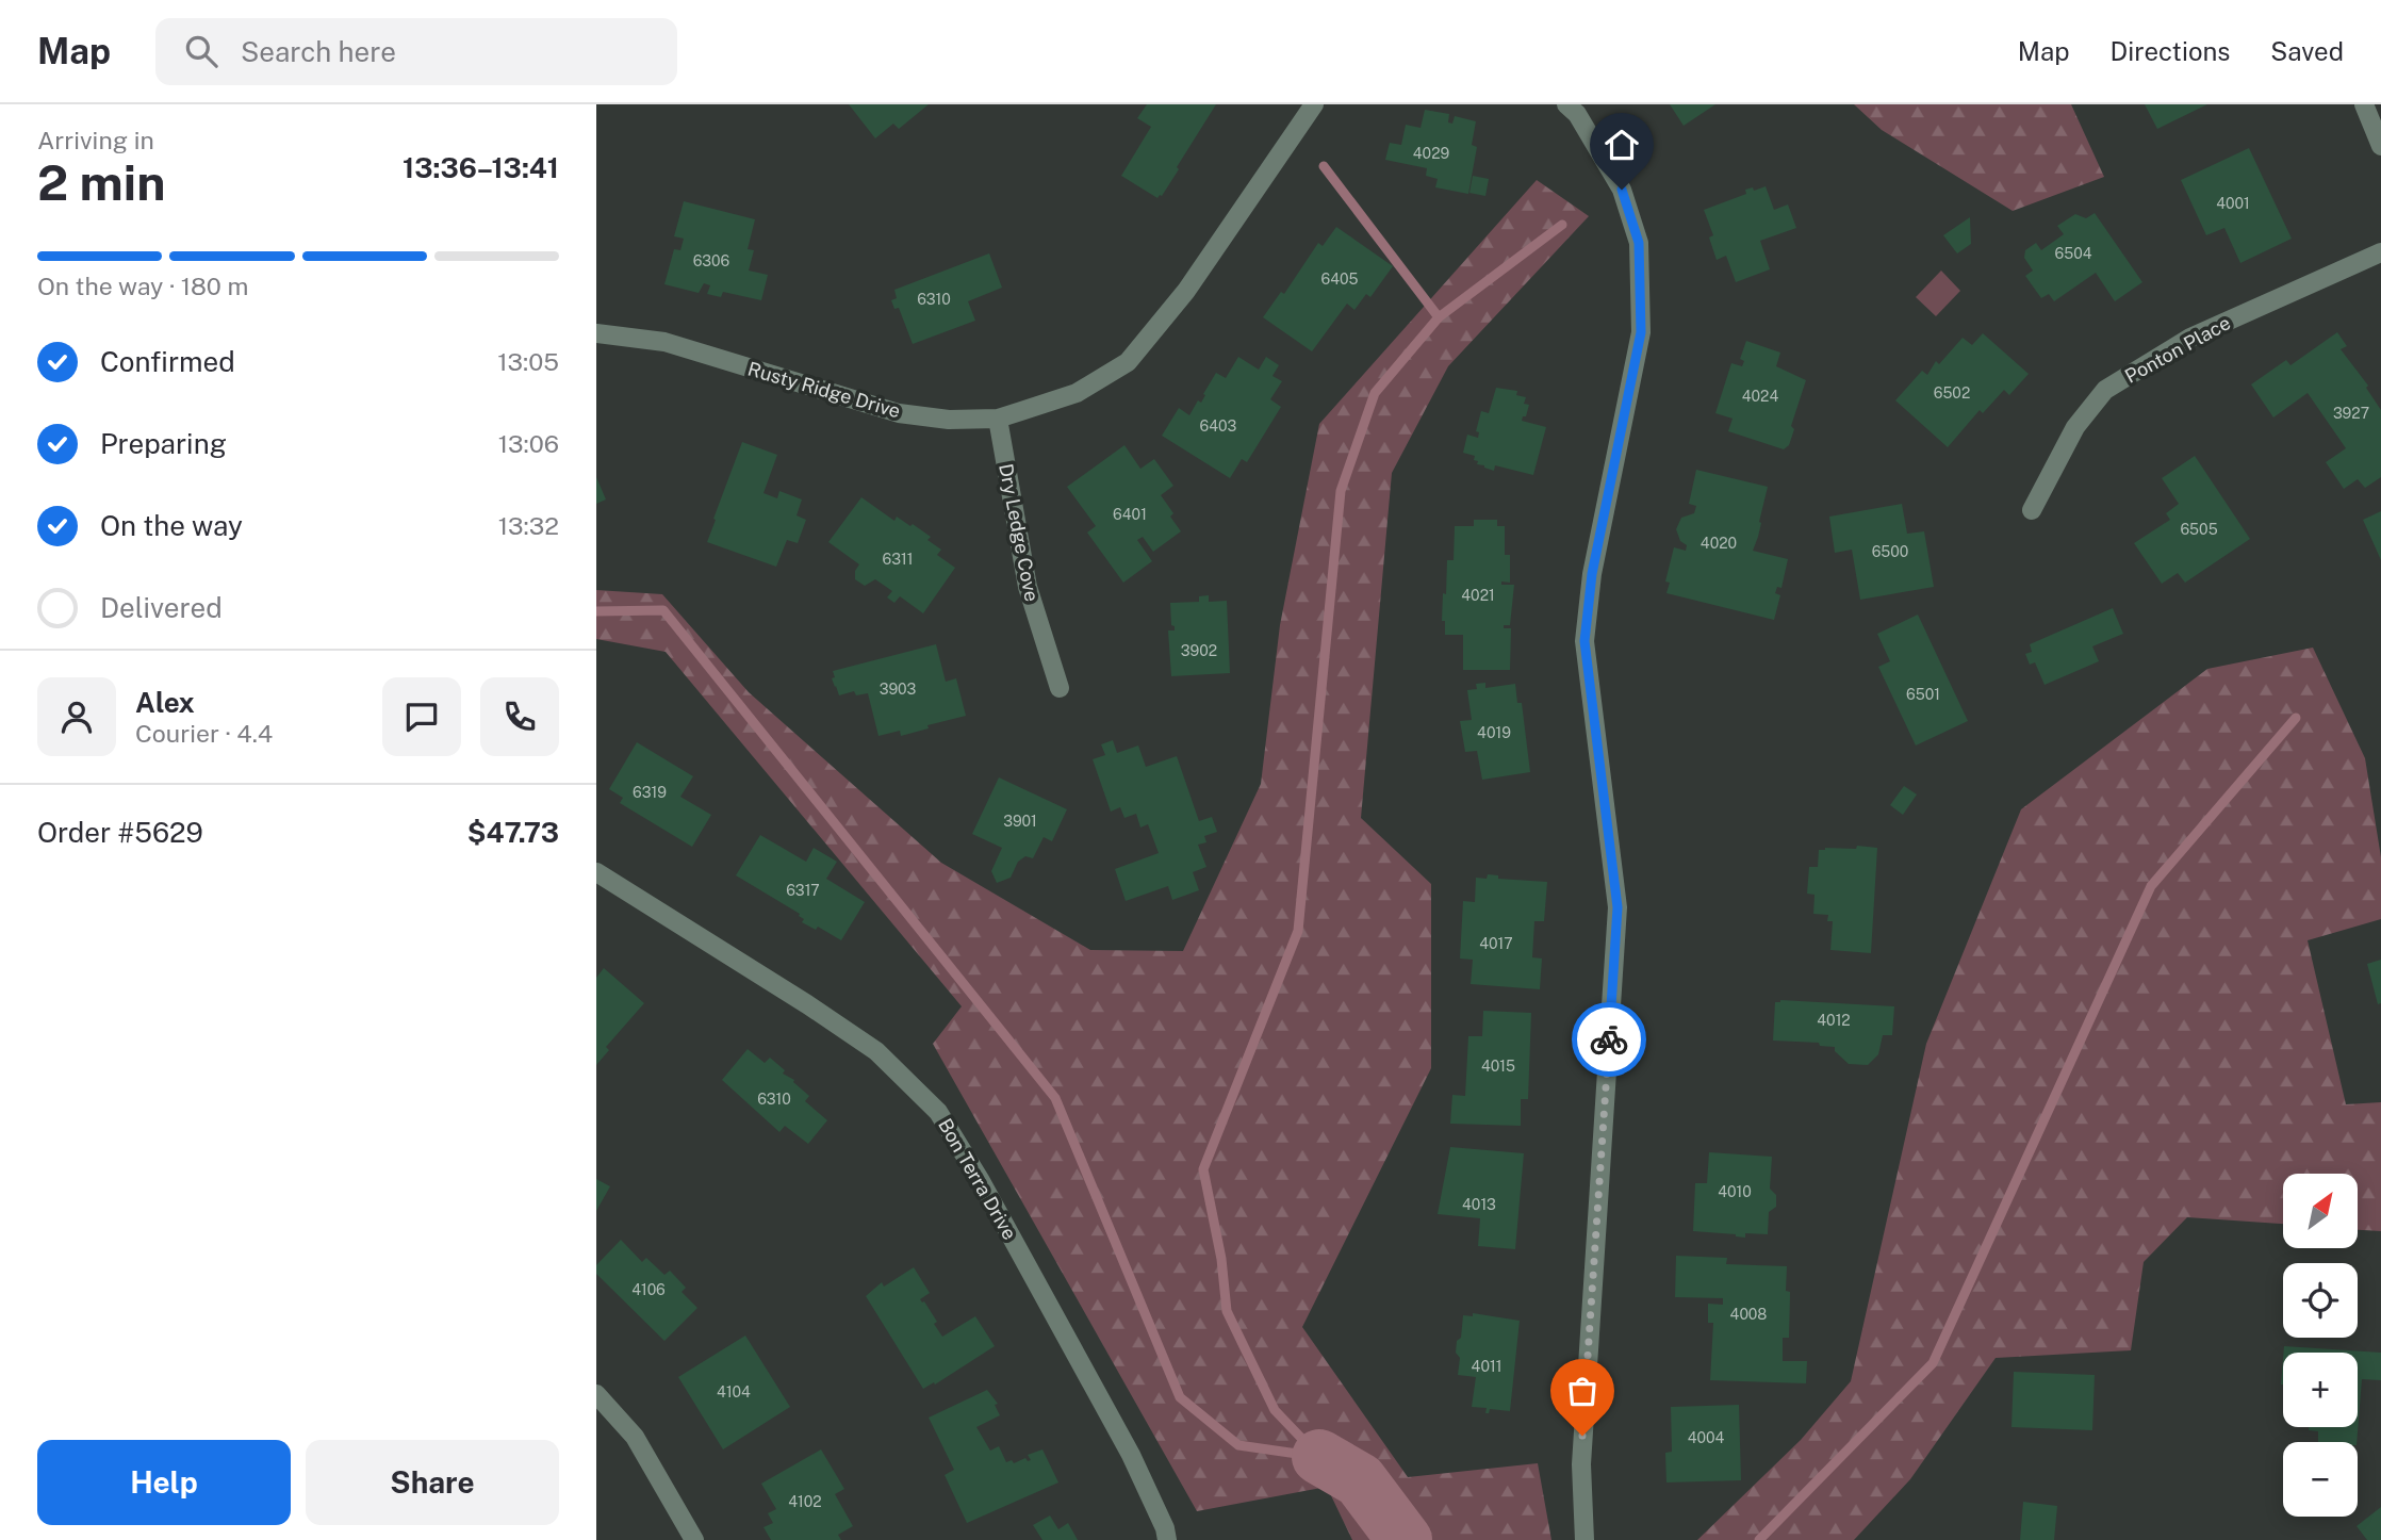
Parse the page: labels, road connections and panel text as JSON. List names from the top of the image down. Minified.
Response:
{"streets":{"street":["Ponton Place","Rusty Ridge Drive","Dry Ledge Cove","Bon Terra Drive"]},"crossings":[["Rusty Ridge Drive","Dry Ledge Cove"]],"house_numbers":["4029","4001","6504","6306","6405","6310","6502","4024","3927","6403","6401","6505","4020","6500","6311","4021","3902","3903","6501","4019","6319","3901","6317","4017","4012","4015","6310","4010","4013","4106","4008","4011","4104","4004","4102"],"north":"top right","page":{"header":"Map","search":"Search here","nav":["Map","Directions","Saved"],"heading":["2 min","Arriving in","13:36–13:41"],"panel":["Alex","Courier · 4.4","Order #5629","$47.73"],"bar":"On the way · 180 m","list":[["Confirmed","13:05"],["Preparing","13:06"],["On the way","13:32"],"Delivered"],"map_buttons":["+","−"],"buttons":["Help","Share"]}}
